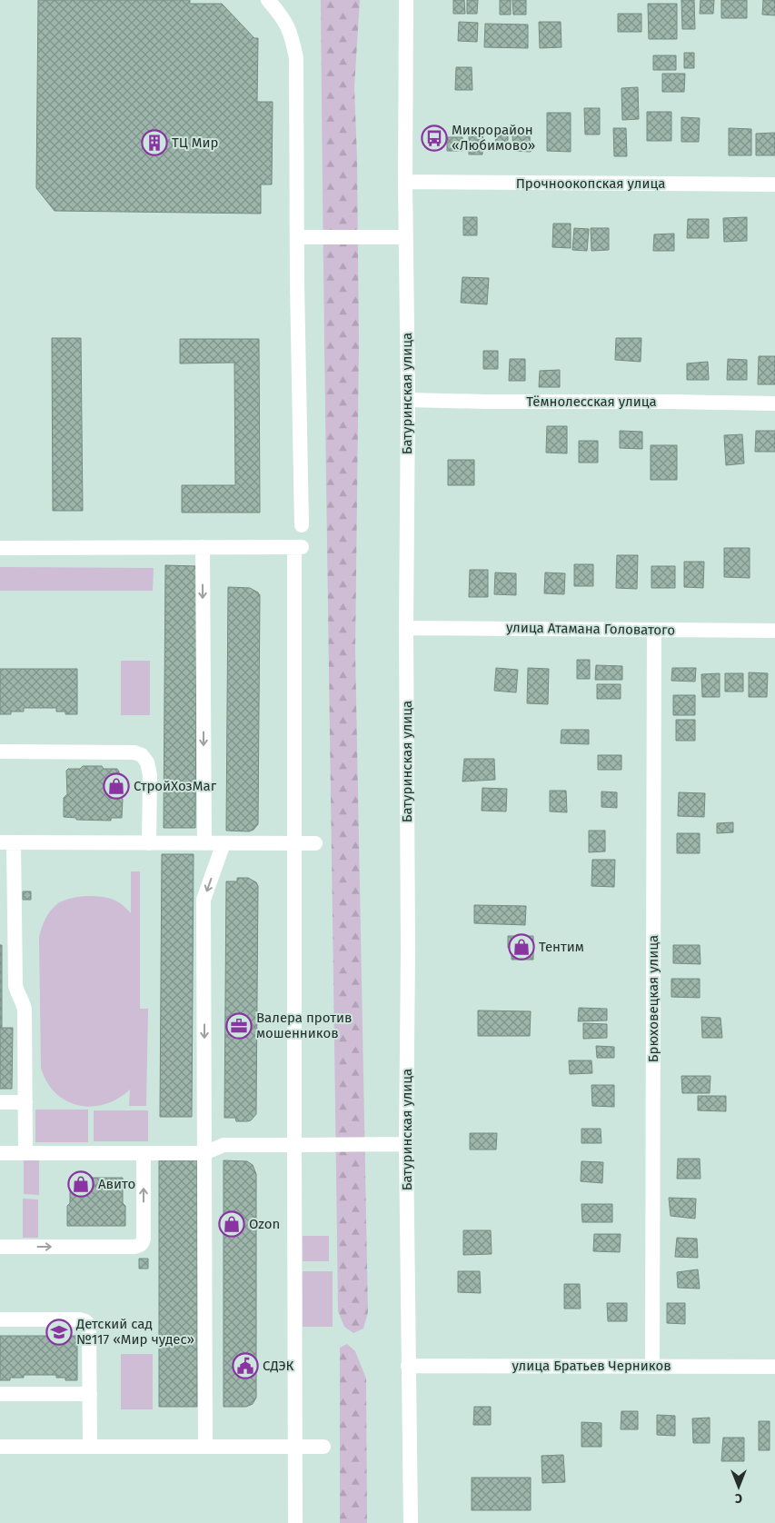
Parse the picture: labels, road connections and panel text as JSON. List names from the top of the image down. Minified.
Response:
{"streets":{"street":["Прочноокопская улица","Батуринская улица","Тёмнолесская улица","улица Атамана Головатого","Брюховецкая улица","улица Братьев Черников"]},"crossings":[["Прочноокопская улица","Батуринская улица"],["Батуринская улица","Тёмнолесская улица"],["Батуринская улица","улица Атамана Головатого"],["Батуринская улица","улица Братьев Черников"],["улица Атамана Головатого","Брюховецкая улица"],["Брюховецкая улица","улица Братьев Черников"]],"places":{"bus stop":["Микрорайон «Любимово»"],"building":["ТЦ Мир"],"shop":["СтройХозМаг","Тентим","Авито","Ozon"],"office":["Валера против мошенников"],"school or university":["Детский сад №117 «Мир чудес»"],"public building":["СДЭК"]},"north":"bottom"}
